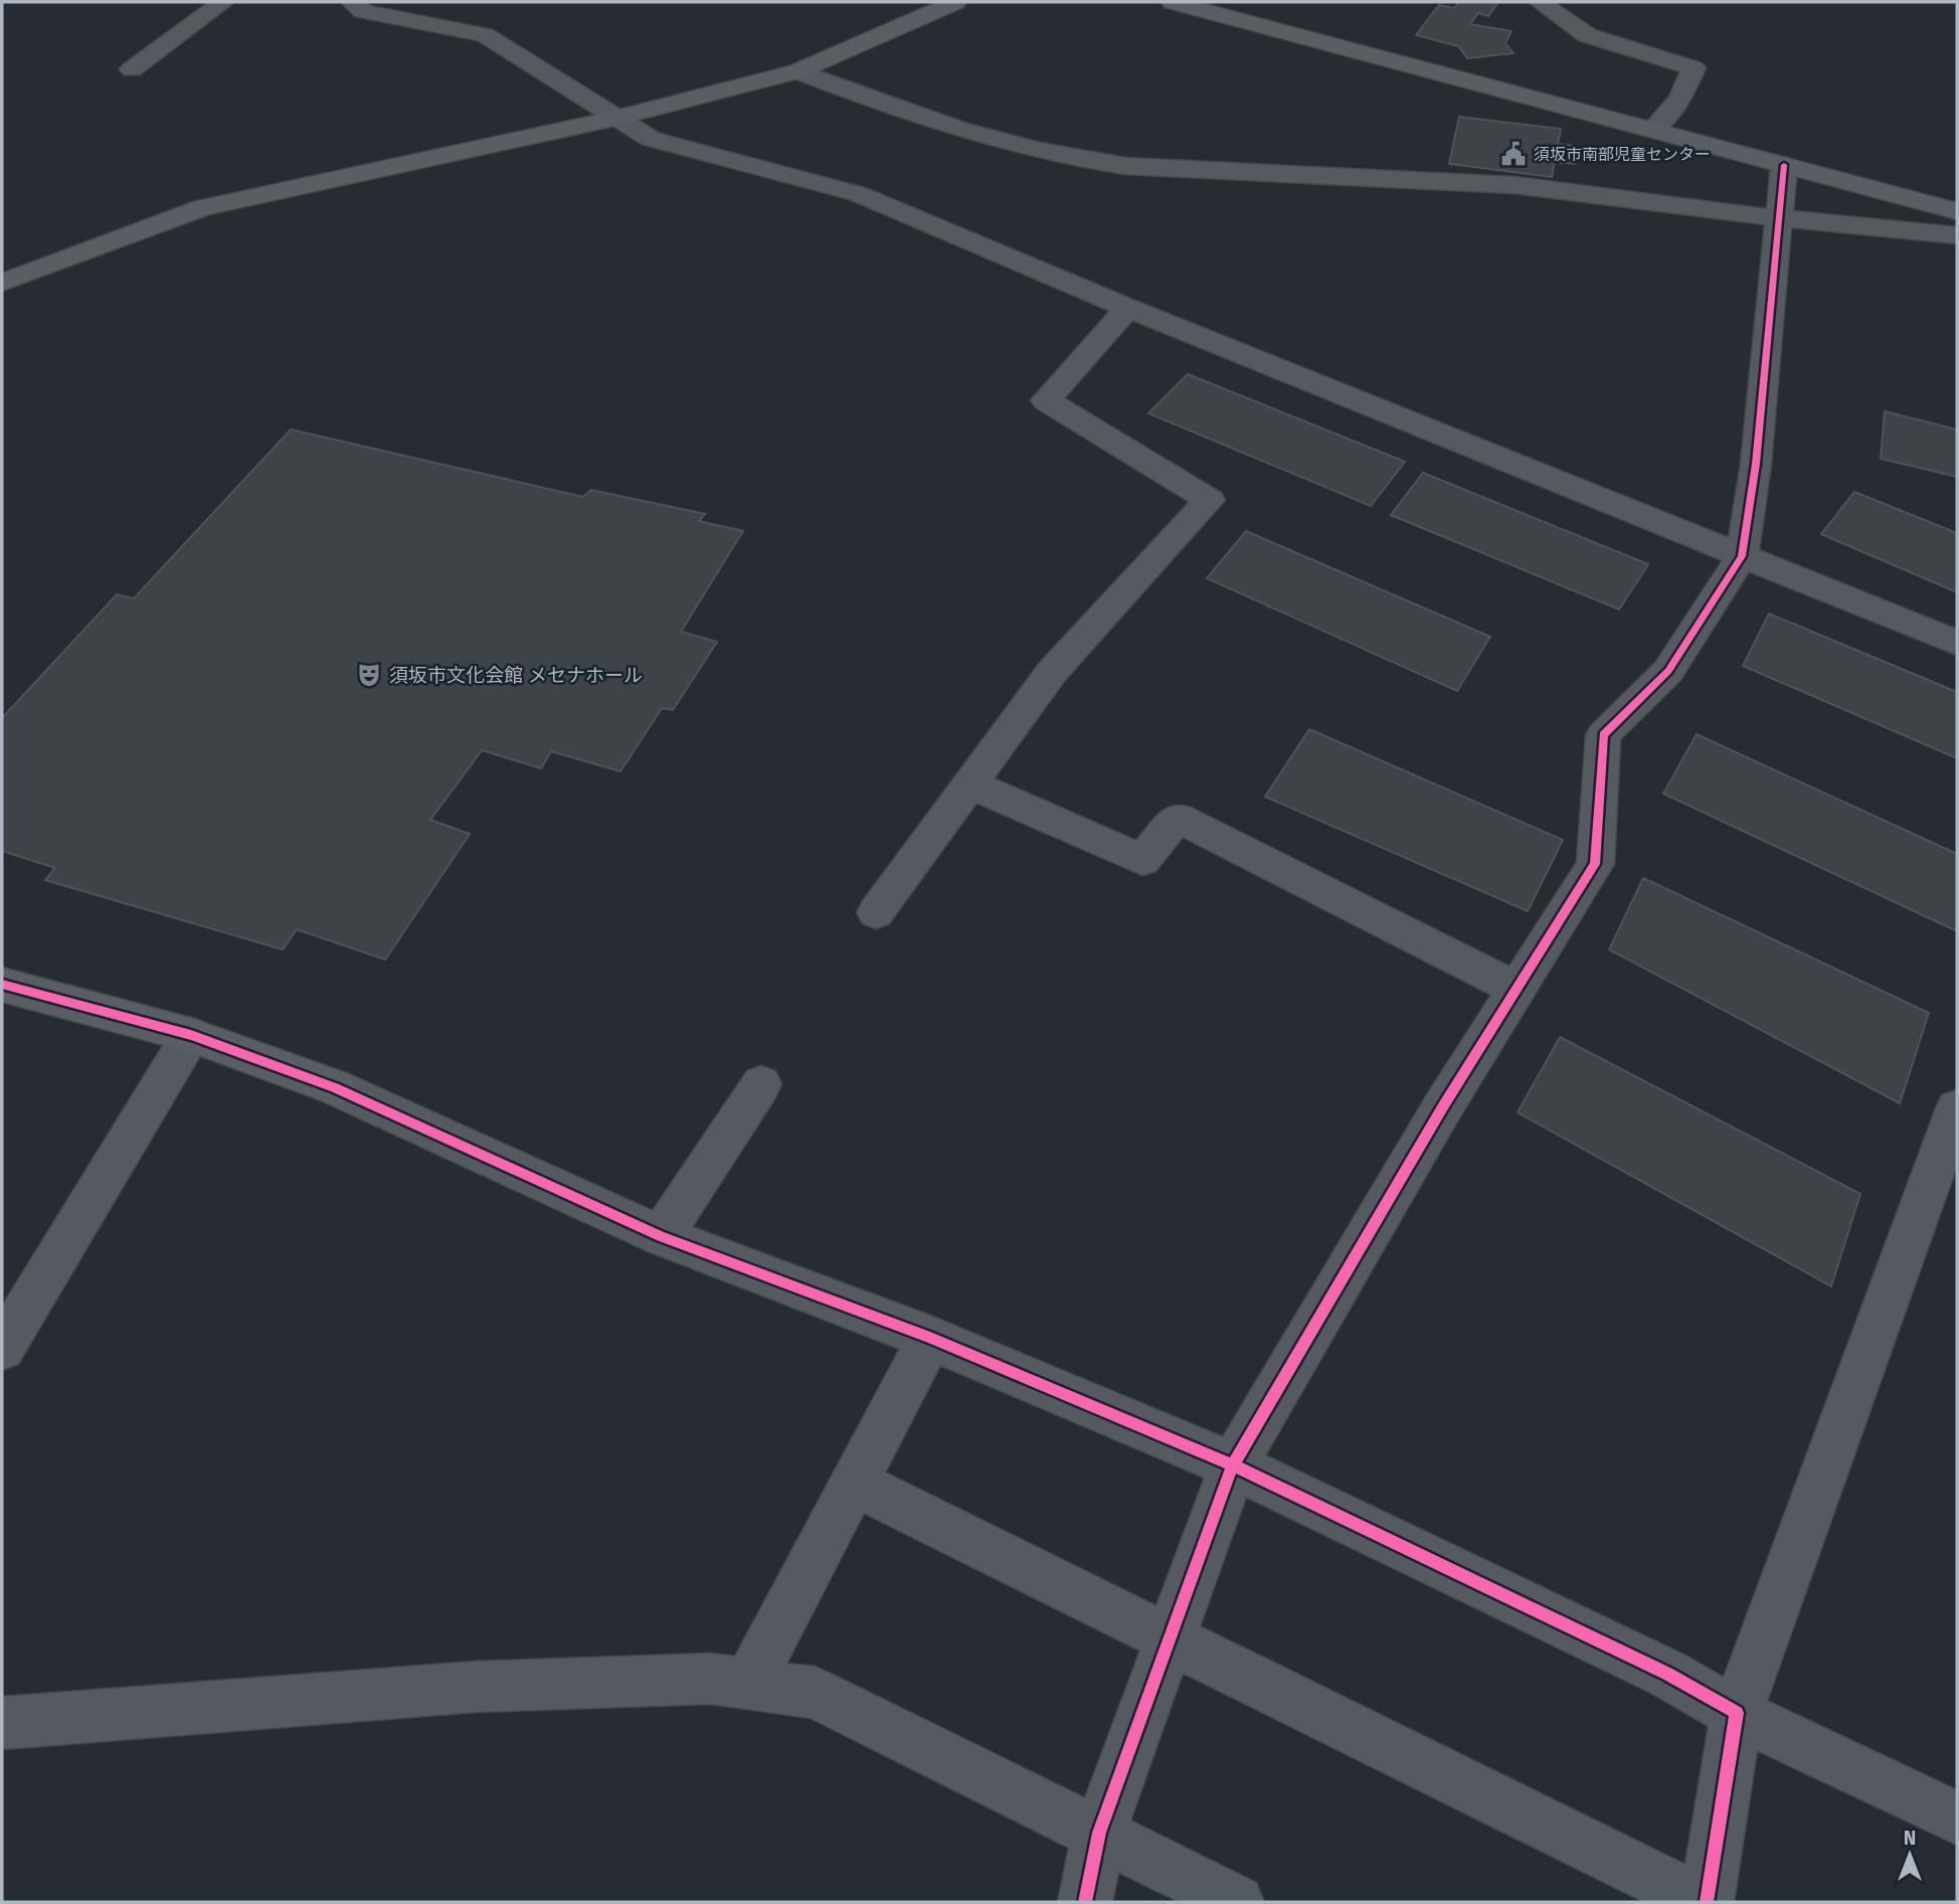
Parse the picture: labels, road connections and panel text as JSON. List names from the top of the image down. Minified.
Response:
{"places":{"public building":["須坂市南部児童センター"],"theatre":["須坂市文化会館 メセナホール"]},"north":"top"}
